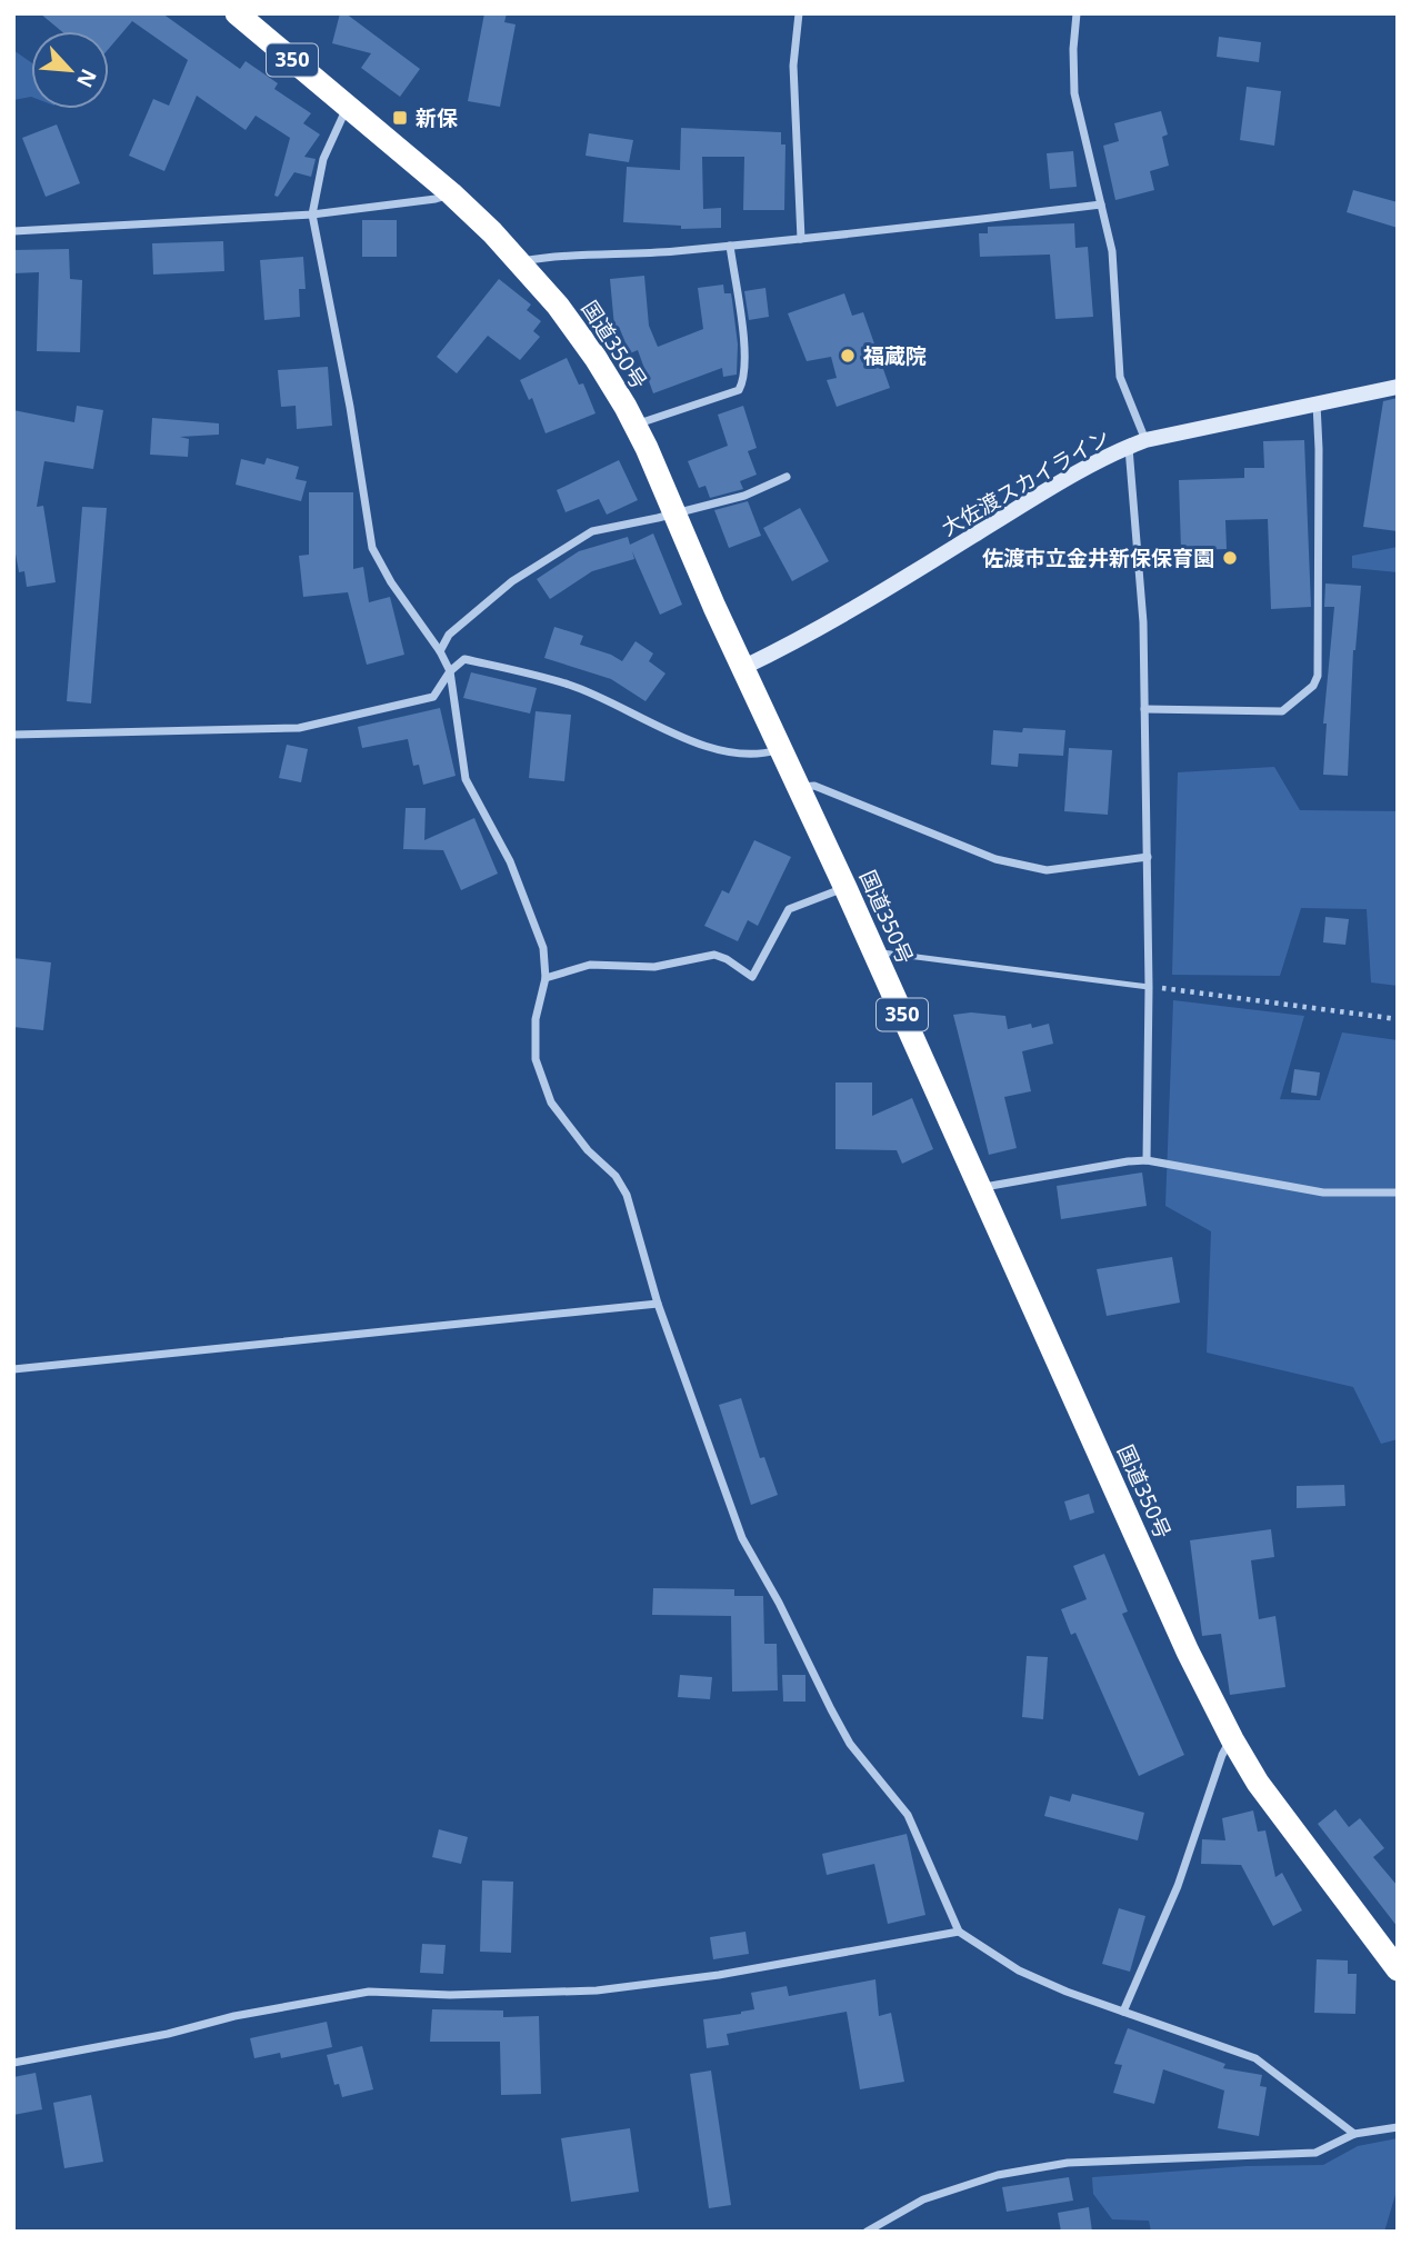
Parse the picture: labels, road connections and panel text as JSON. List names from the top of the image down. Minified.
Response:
{"streets":{"highway":["350","国道350号"],"street":["大佐渡スカイライン"]},"crossings":[["国道350号","大佐渡スカイライン"]],"places":{"transit":["新保"],"other":["福蔵院","佐渡市立金井新保保育園"]},"north":"bottom right"}
